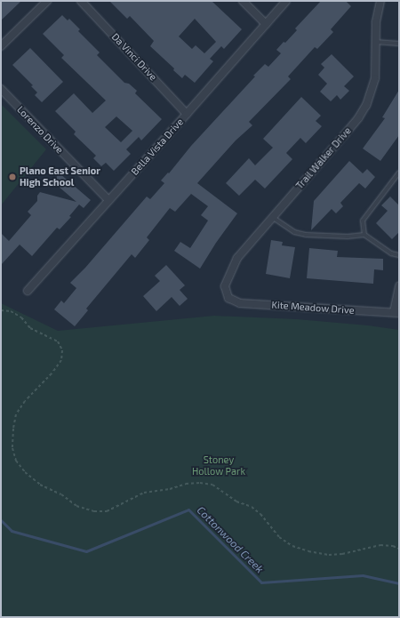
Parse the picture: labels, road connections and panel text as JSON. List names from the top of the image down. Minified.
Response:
{"streets":{"street":["Da Vinci Drive","Lorenzo Drive","Bella Vista Drive","Trail Walker Drive","Kite Meadow Drive"]},"crossings":[["Da Vinci Drive","Bella Vista Drive"],["Lorenzo Drive","Bella Vista Drive"],["Trail Walker Drive","Kite Meadow Drive"]],"water":["Cottonwood Creek"],"parks":["Stoney Hollow Park"],"places":["Plano East Senior High School"]}
